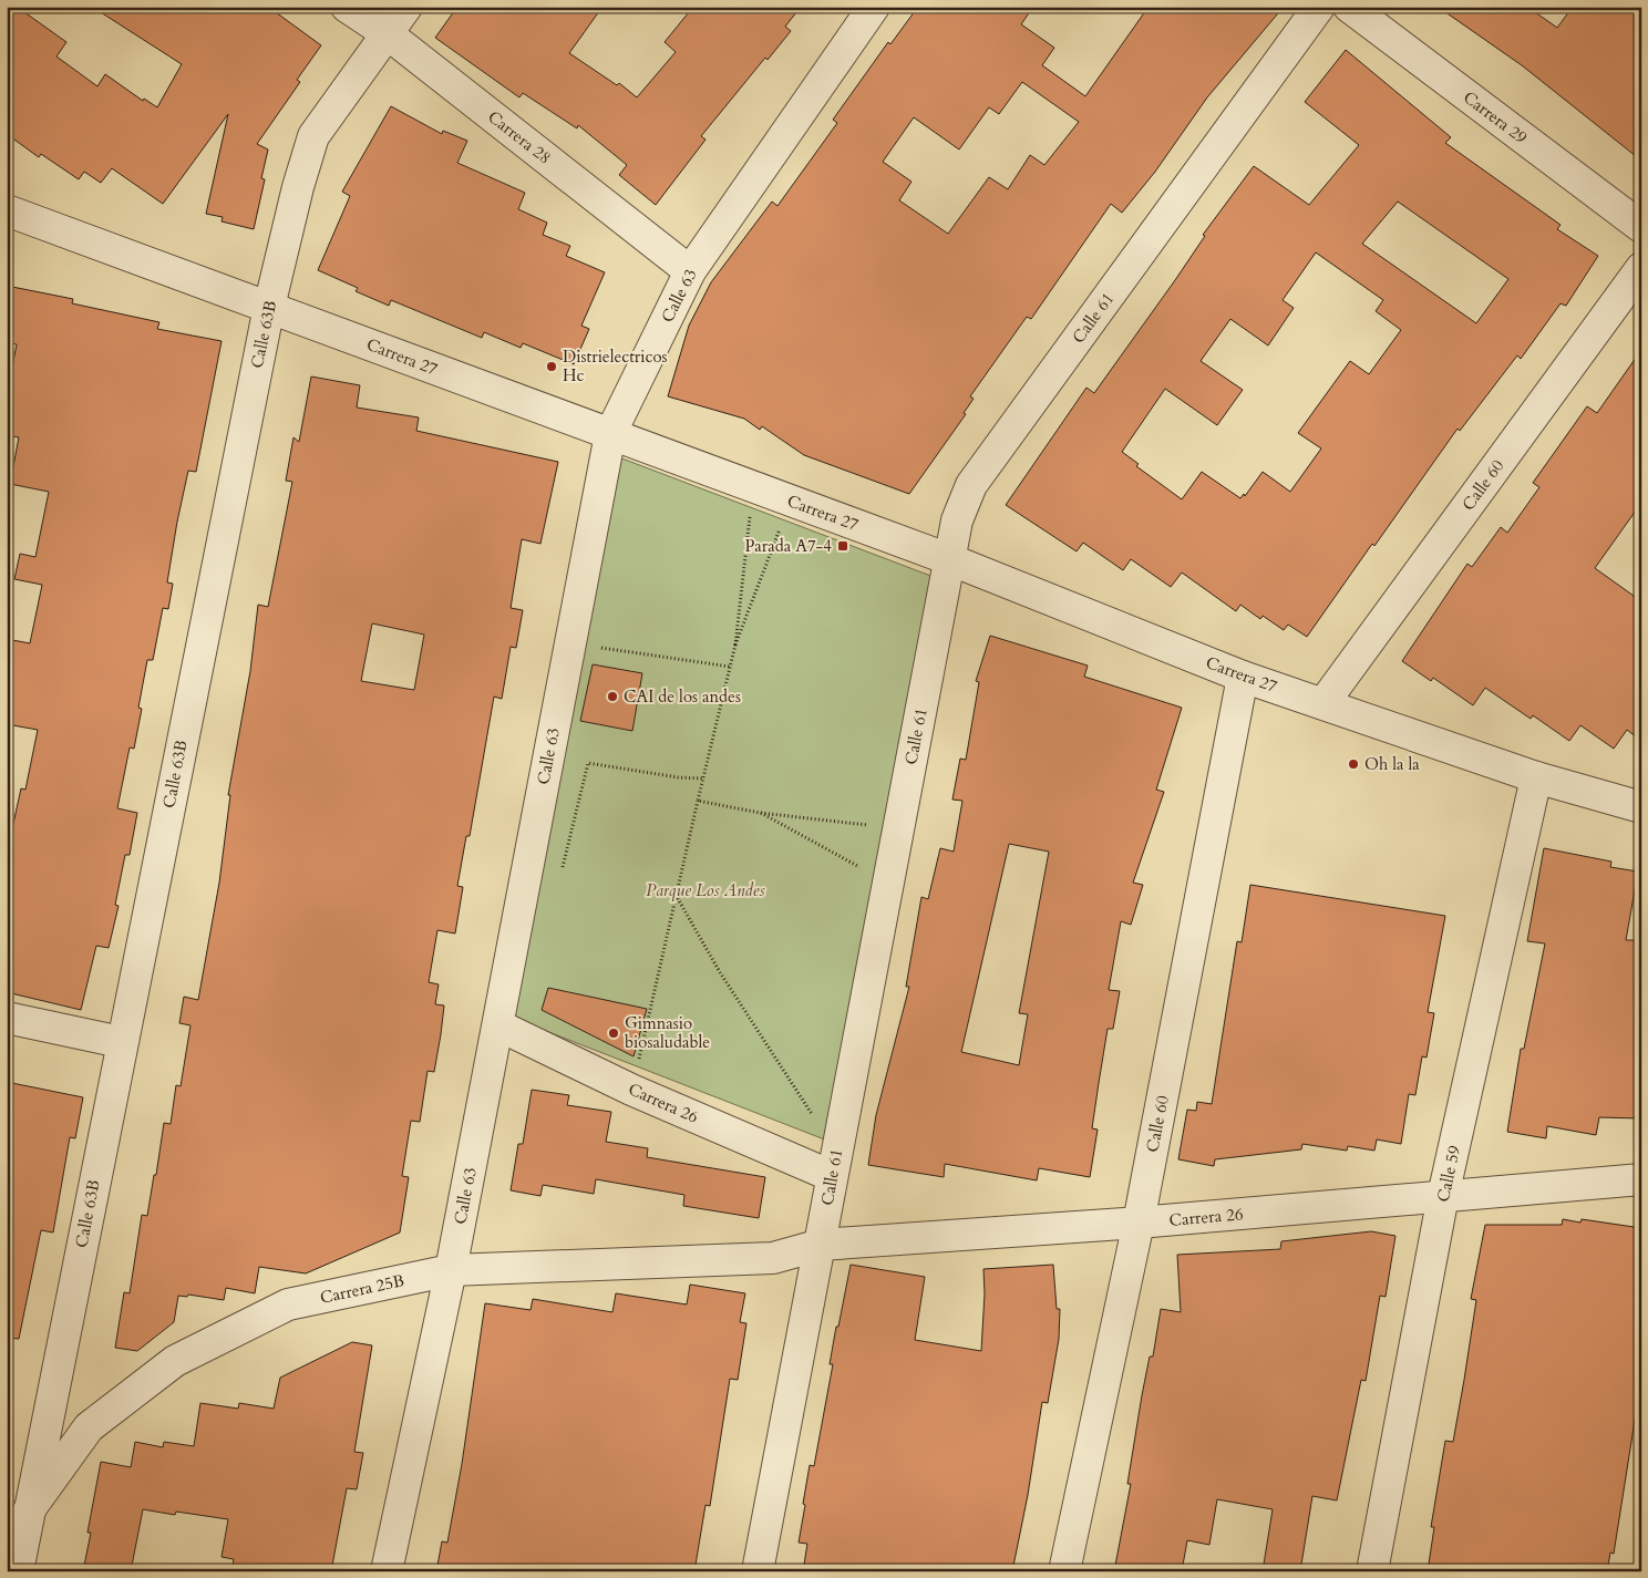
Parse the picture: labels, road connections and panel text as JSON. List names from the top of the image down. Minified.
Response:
{"streets":{"street":["Carrera 29","Carrera 28","Calle 63","Calle 61","Calle 63B","Carrera 27","Calle 60","Carrera 26","Calle 59","Carrera 25B"]},"crossings":[["Carrera 28","Calle 63"],["Carrera 28","Calle 63B"],["Calle 63","Carrera 27"],["Calle 63","Carrera 26"],["Calle 63","Carrera 25B"],["Calle 61","Carrera 27"],["Calle 61","Carrera 26"],["Calle 63B","Carrera 27"],["Calle 63B","Carrera 25B"],["Carrera 27","Calle 60"],["Carrera 27","Calle 59"],["Calle 60","Carrera 26"],["Carrera 26","Calle 59"],["Carrera 26","Carrera 25B"]],"parks":["Parque Los Andes"],"places":{"other":["Distrielectricos Hc","CAI de los andes","Oh la la","Gimnasio biosaludable"],"transit":["Parada A7-4"]}}
